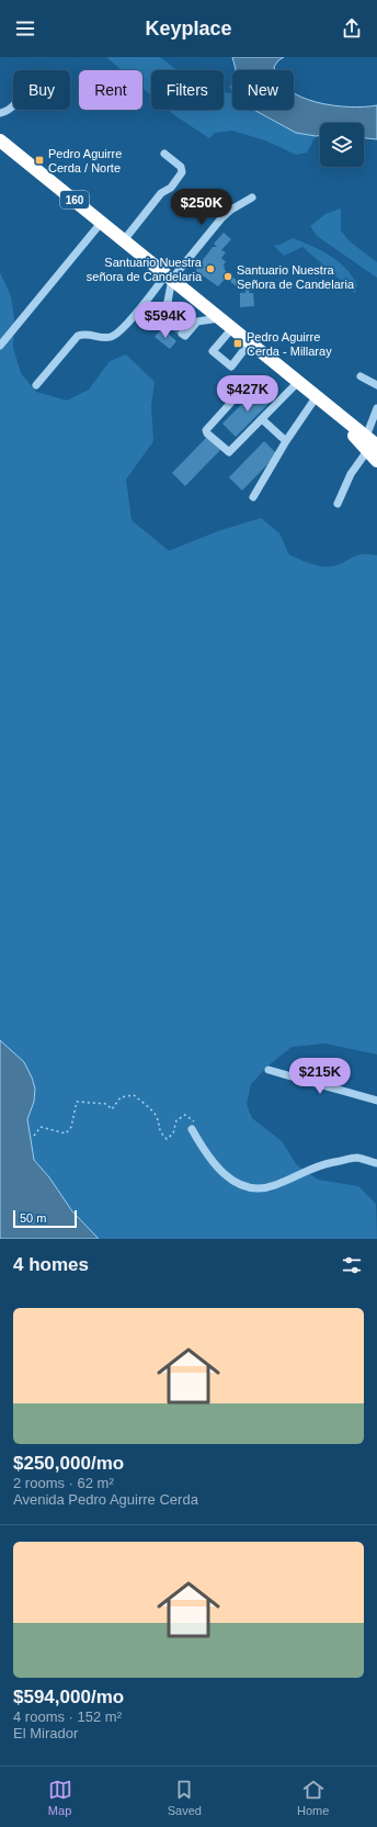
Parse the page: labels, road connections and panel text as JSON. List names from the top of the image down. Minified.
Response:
{"streets":{"highway":["160"]},"places":{"transit":["Pedro Aguirre Cerda / Norte","Pedro Aguirre Cerda - Millaray"],"other":["Santuario Nuestra señora de Candelaria","Santuario Nuestra Señora de Candelaria"]},"scale_bar":"50 m","page":{"header":"Keyplace","chip":["Buy","Rent","Filters","New"],"price":["$250K","$594K","$427K","$215K"],"scale":"50 m","heading":"4 homes","list":[{"name":"$250,000/mo","note":"2 rooms · 62 m² · Avenida Pedro Aguirre Cerda"},{"name":"$594,000/mo","note":"4 rooms · 152 m² · El Mirador"}],"tabs":["Map","Saved","Home"]}}
